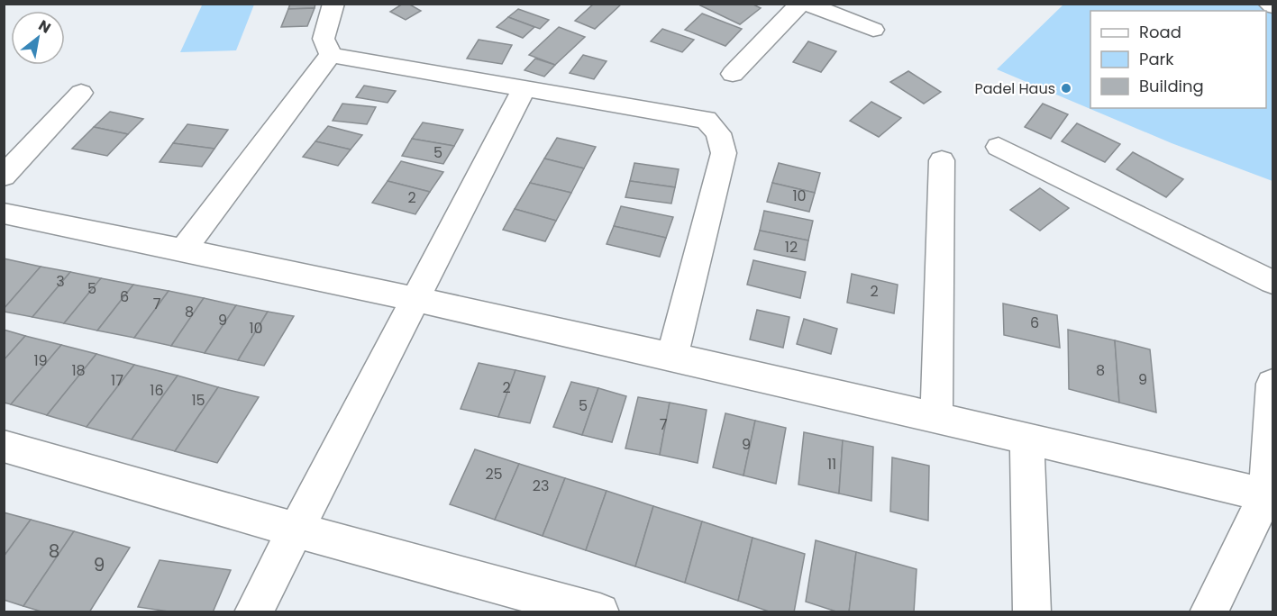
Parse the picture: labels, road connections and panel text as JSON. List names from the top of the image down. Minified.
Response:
{"places":["Padel Haus"],"house_numbers":["5","10","2","12","3","5","2","6","7","8","9","6","10","19","18","8","9","17","2","16","15","5","7","9","11","25","23","8","9"],"legend":["Road","Park","Building"],"north":"top right"}
